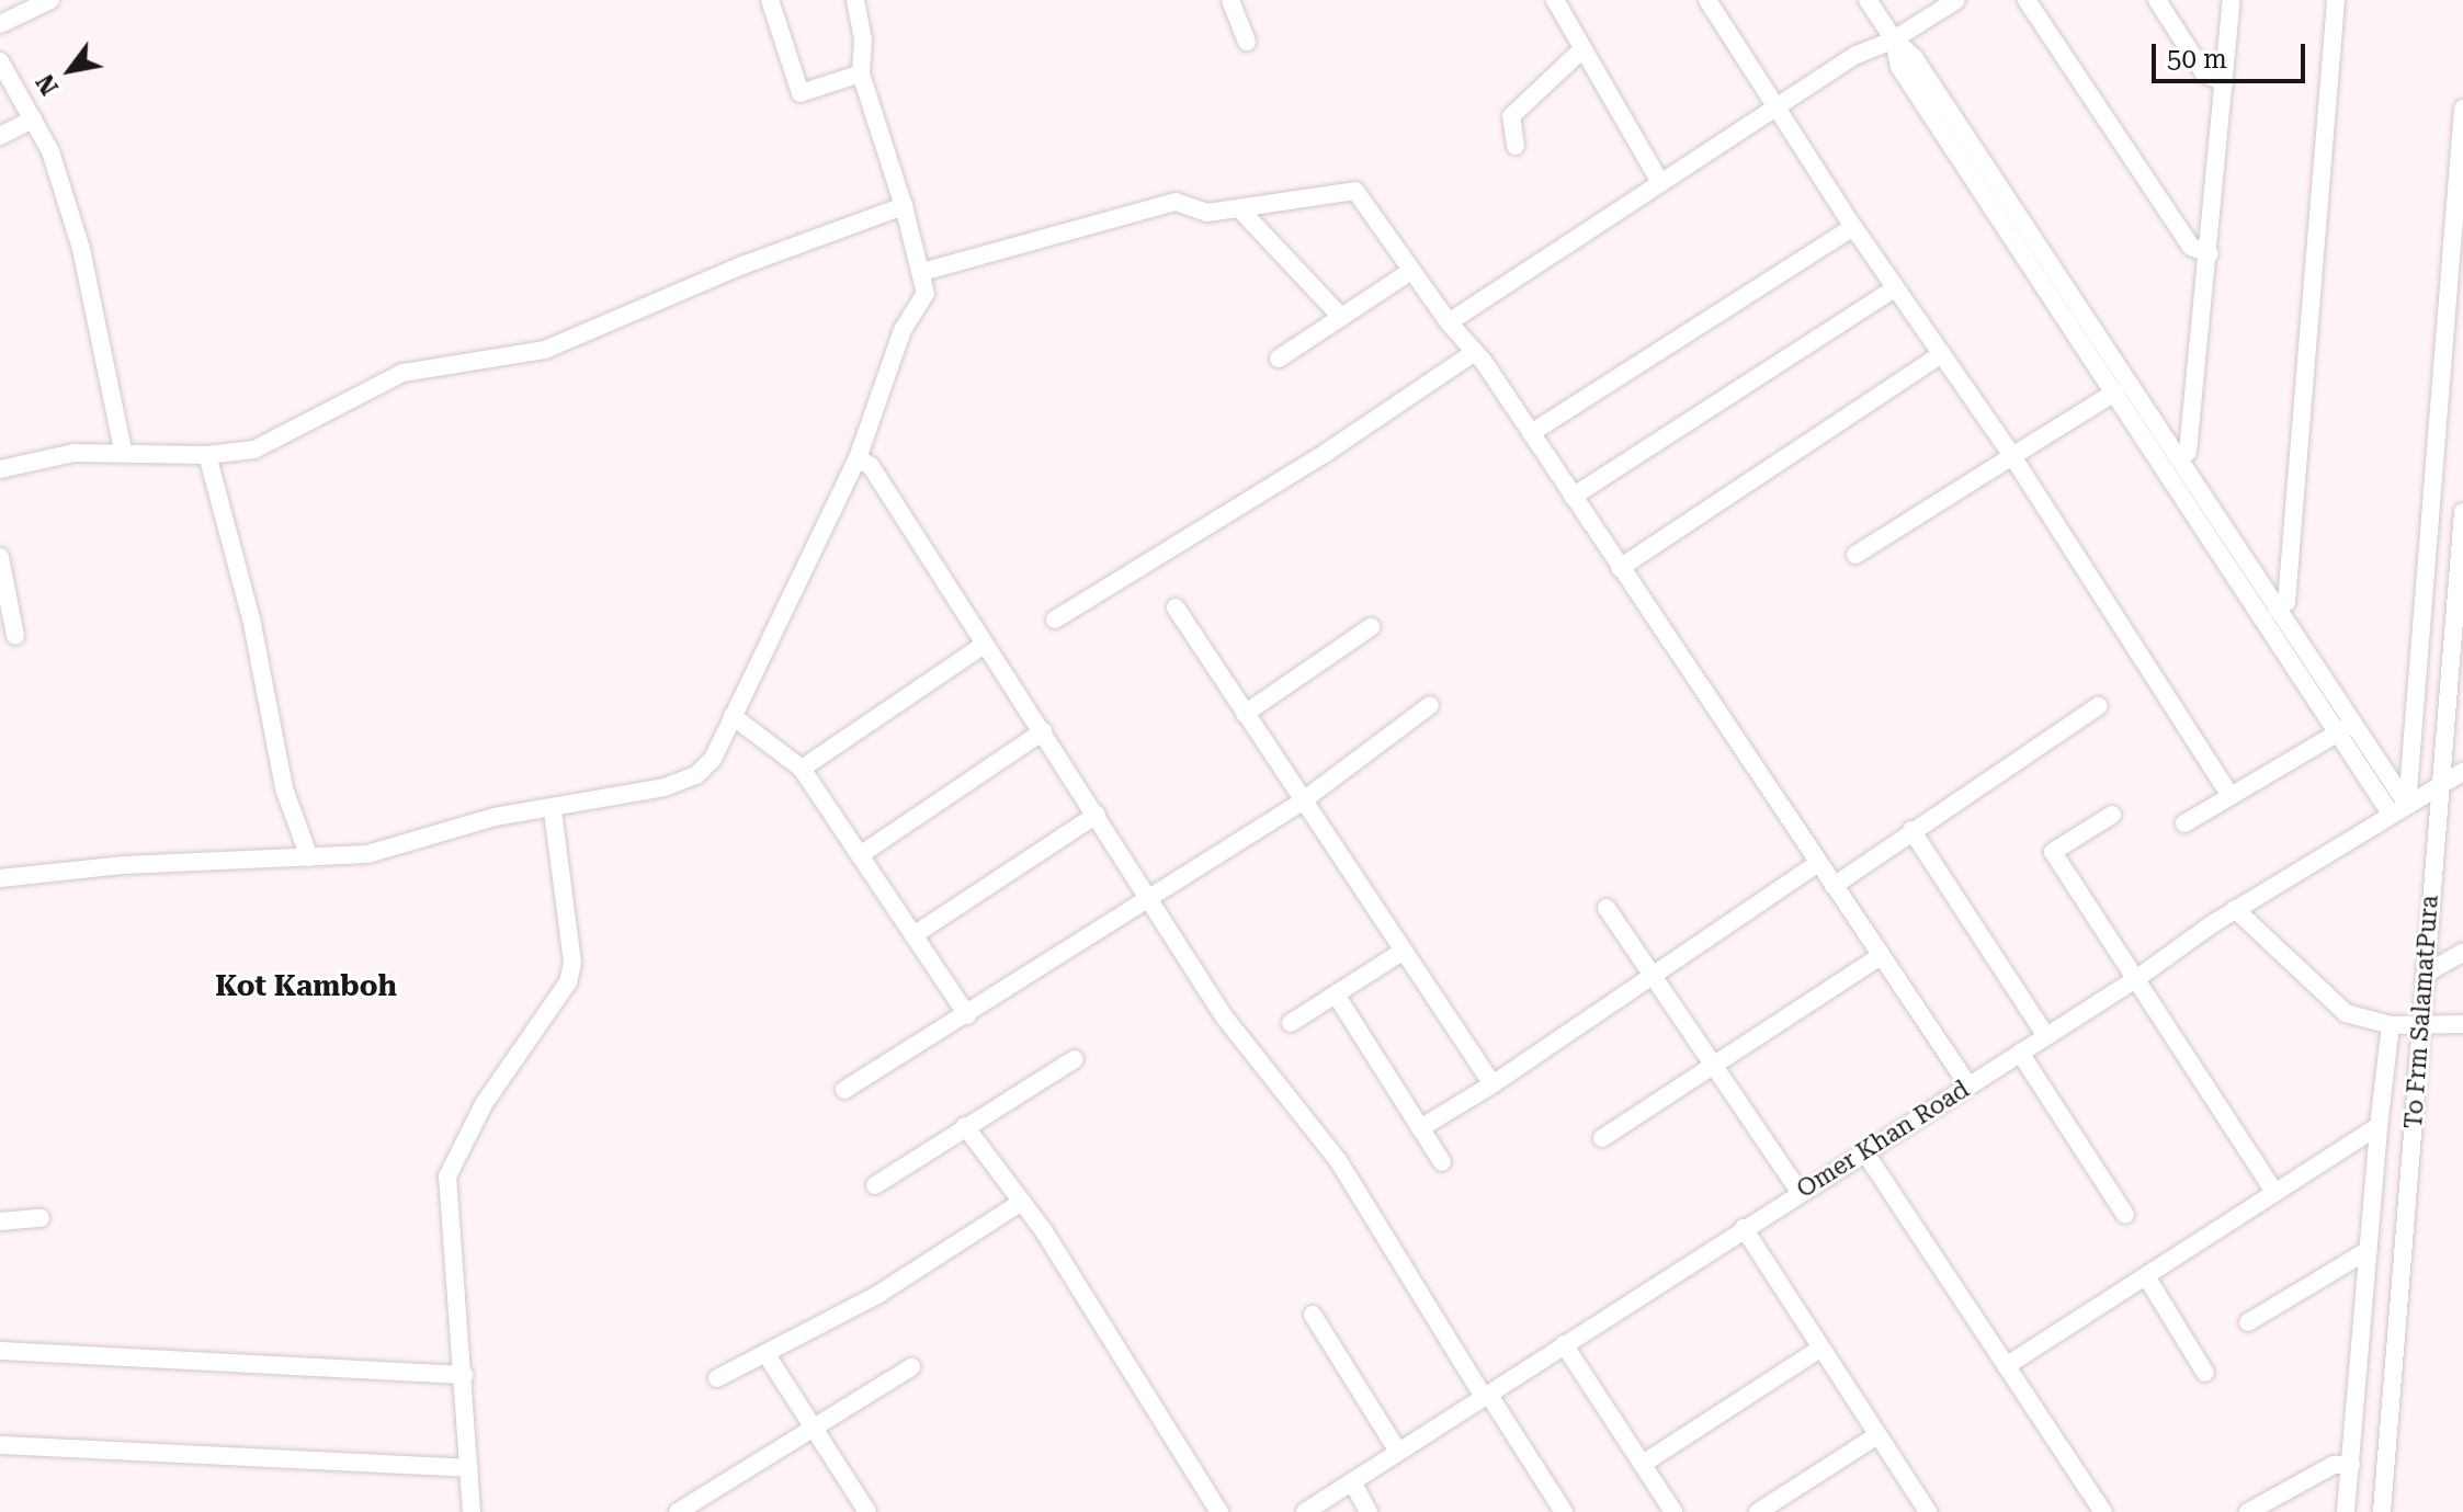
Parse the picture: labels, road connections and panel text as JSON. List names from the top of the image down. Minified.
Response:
{"streets":{"street":["To Frm SalamatPura","Omer Khan Road"]},"crossings":[["To Frm SalamatPura","Omer Khan Road"]],"districts":["Kot Kamboh"],"scale_bar":"50 m","north":"bottom left"}
